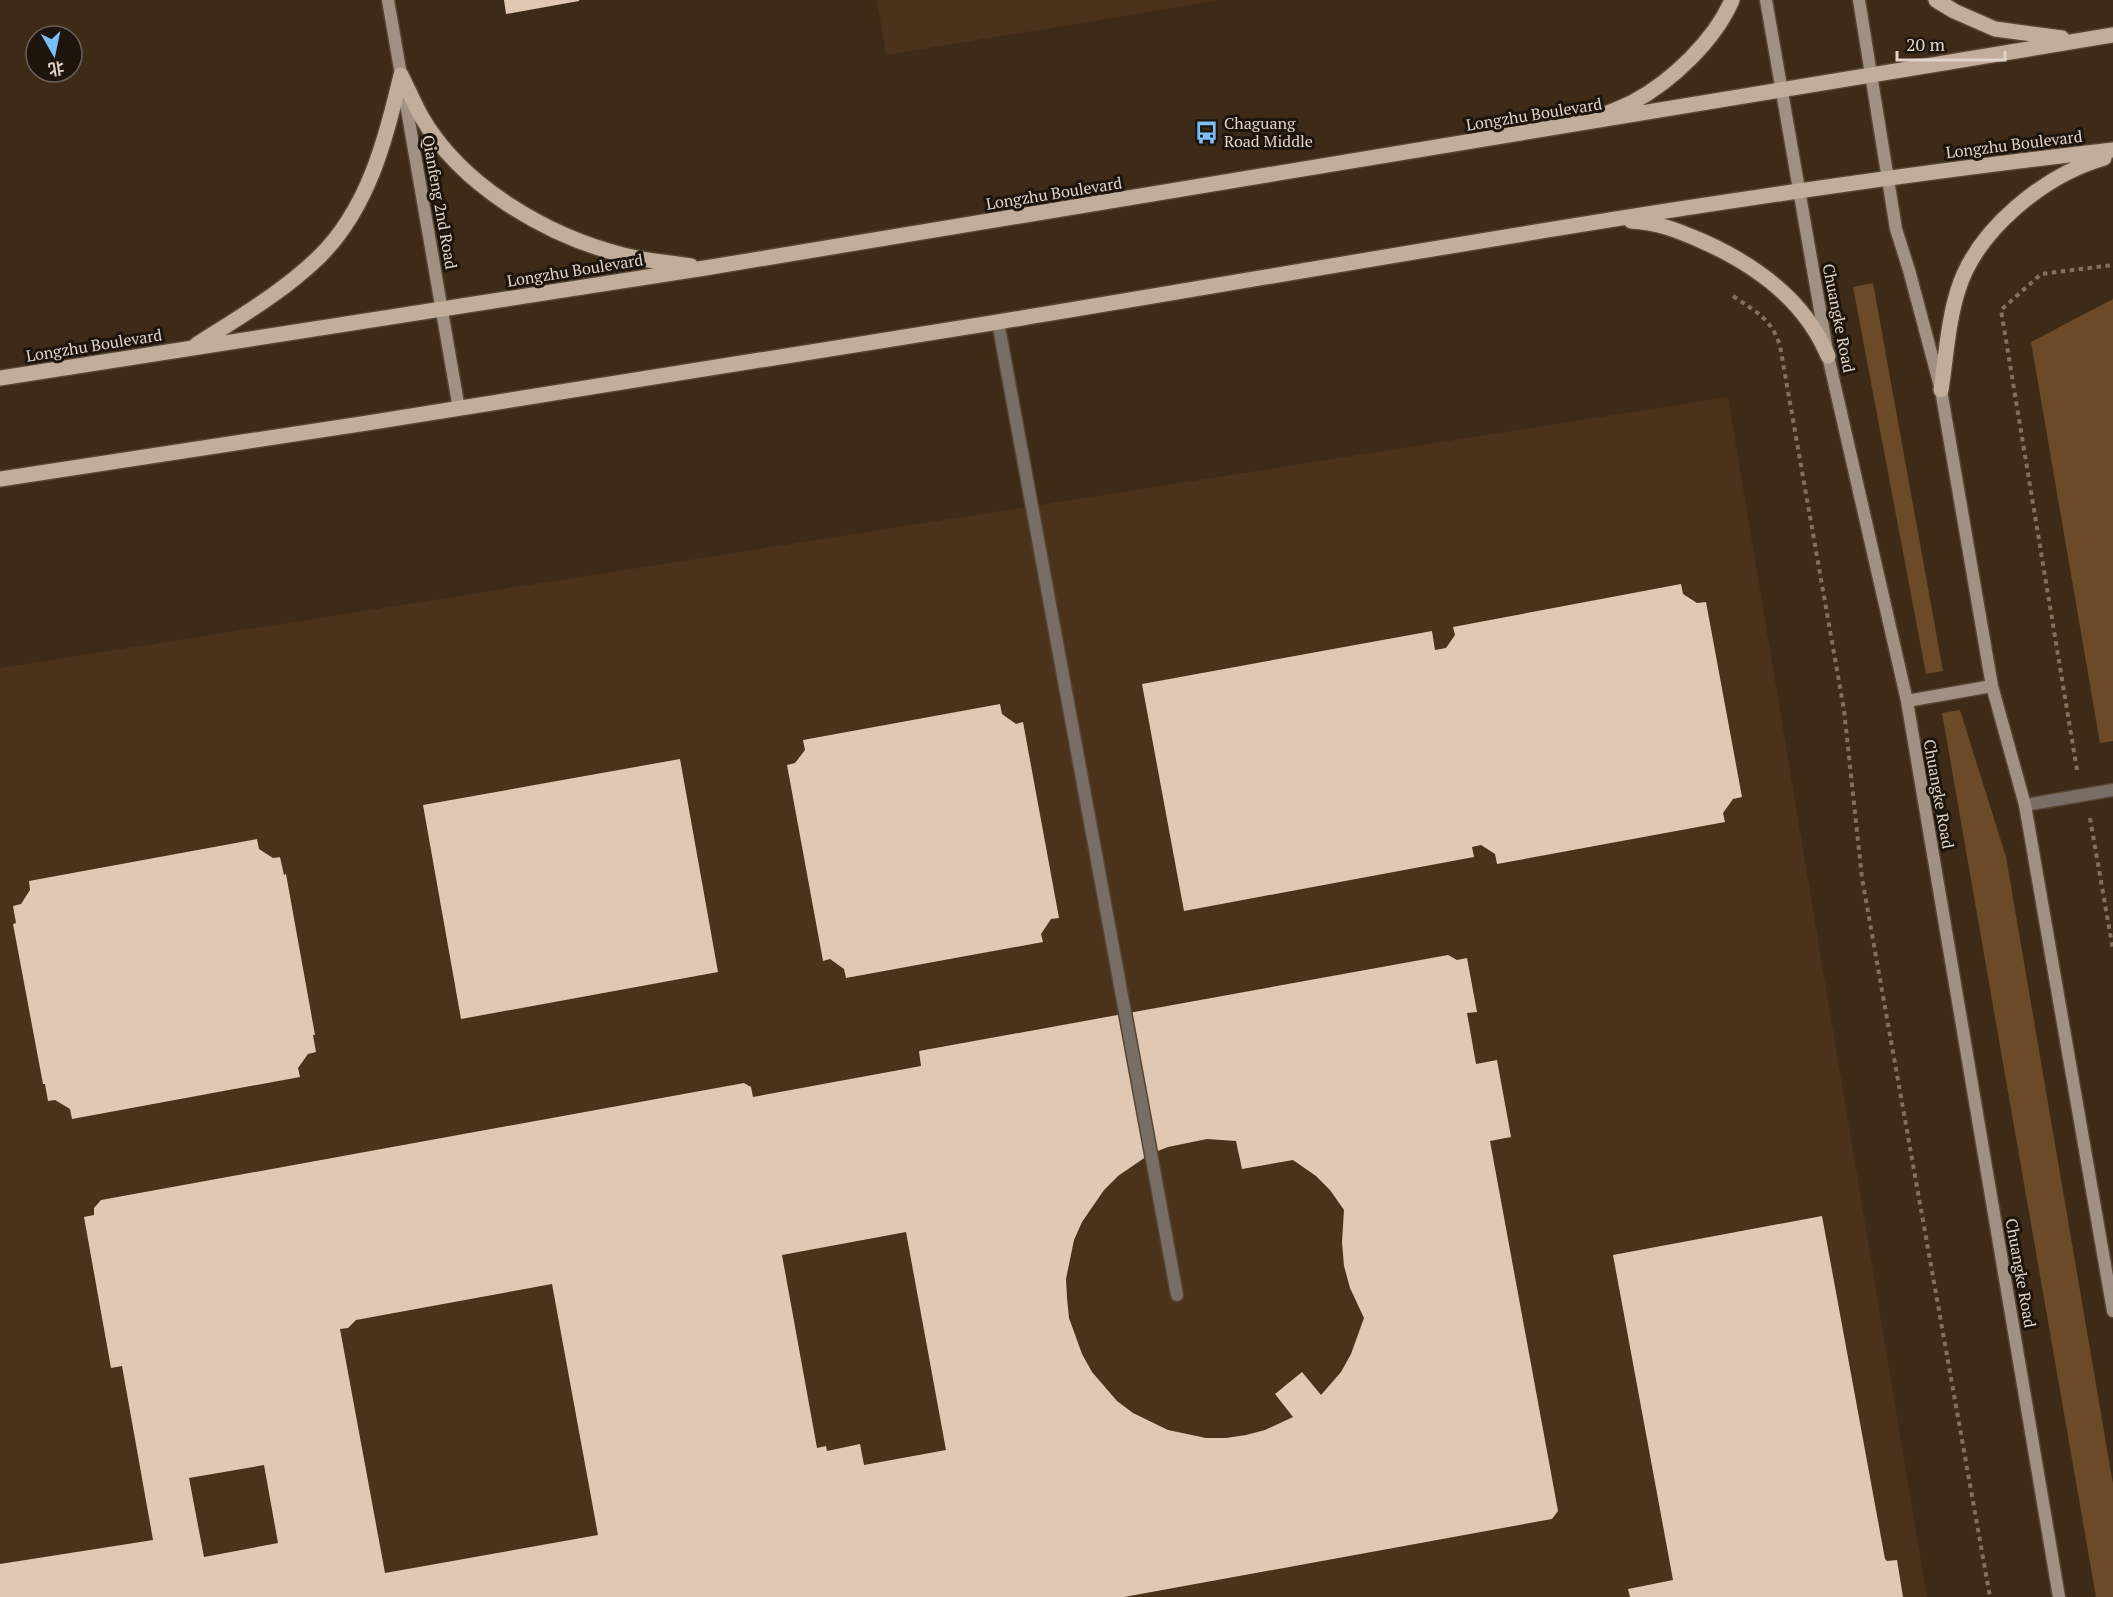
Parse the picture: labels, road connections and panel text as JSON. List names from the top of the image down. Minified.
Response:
{"streets":{"main road":["Longzhu Boulevard","Qianfeng 2nd Road","Chuangke Road"]},"crossings":[["Longzhu Boulevard","Qianfeng 2nd Road"],["Longzhu Boulevard","Chuangke Road"]],"places":{"bus stop":["Chaguang Road Middle"]},"scale_bar":"20 m","north":"bottom"}
